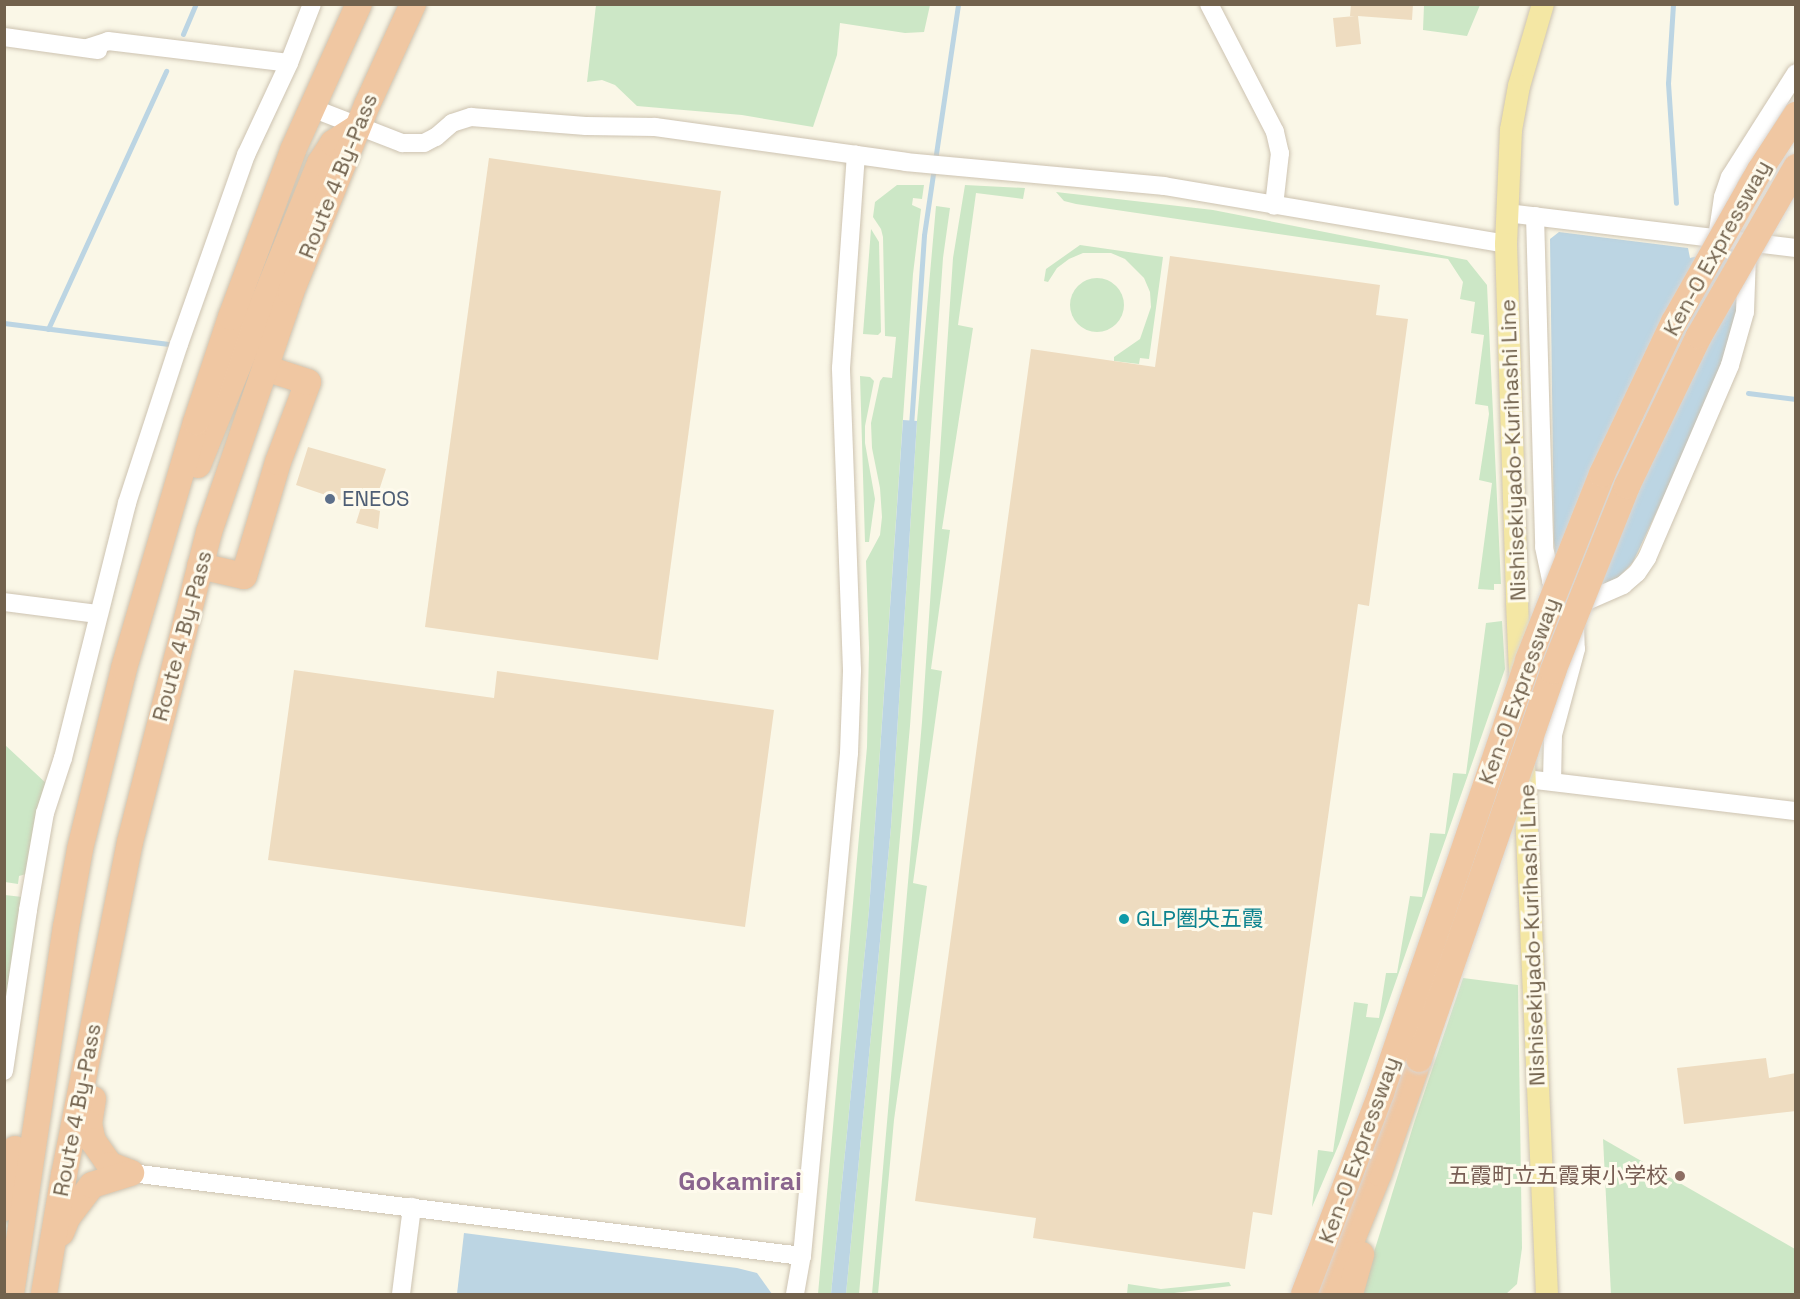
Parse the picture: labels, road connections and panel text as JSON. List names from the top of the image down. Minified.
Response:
{"streets":{"highway":["Route 4 By-Pass","Ken-O Expressway"],"main road":["Nishisekiyado-Kurihashi Line"]},"districts":["Gokamirai"],"places":["ENEOS","GLP圏央五霞","五霞町立五霞東小学校"]}
